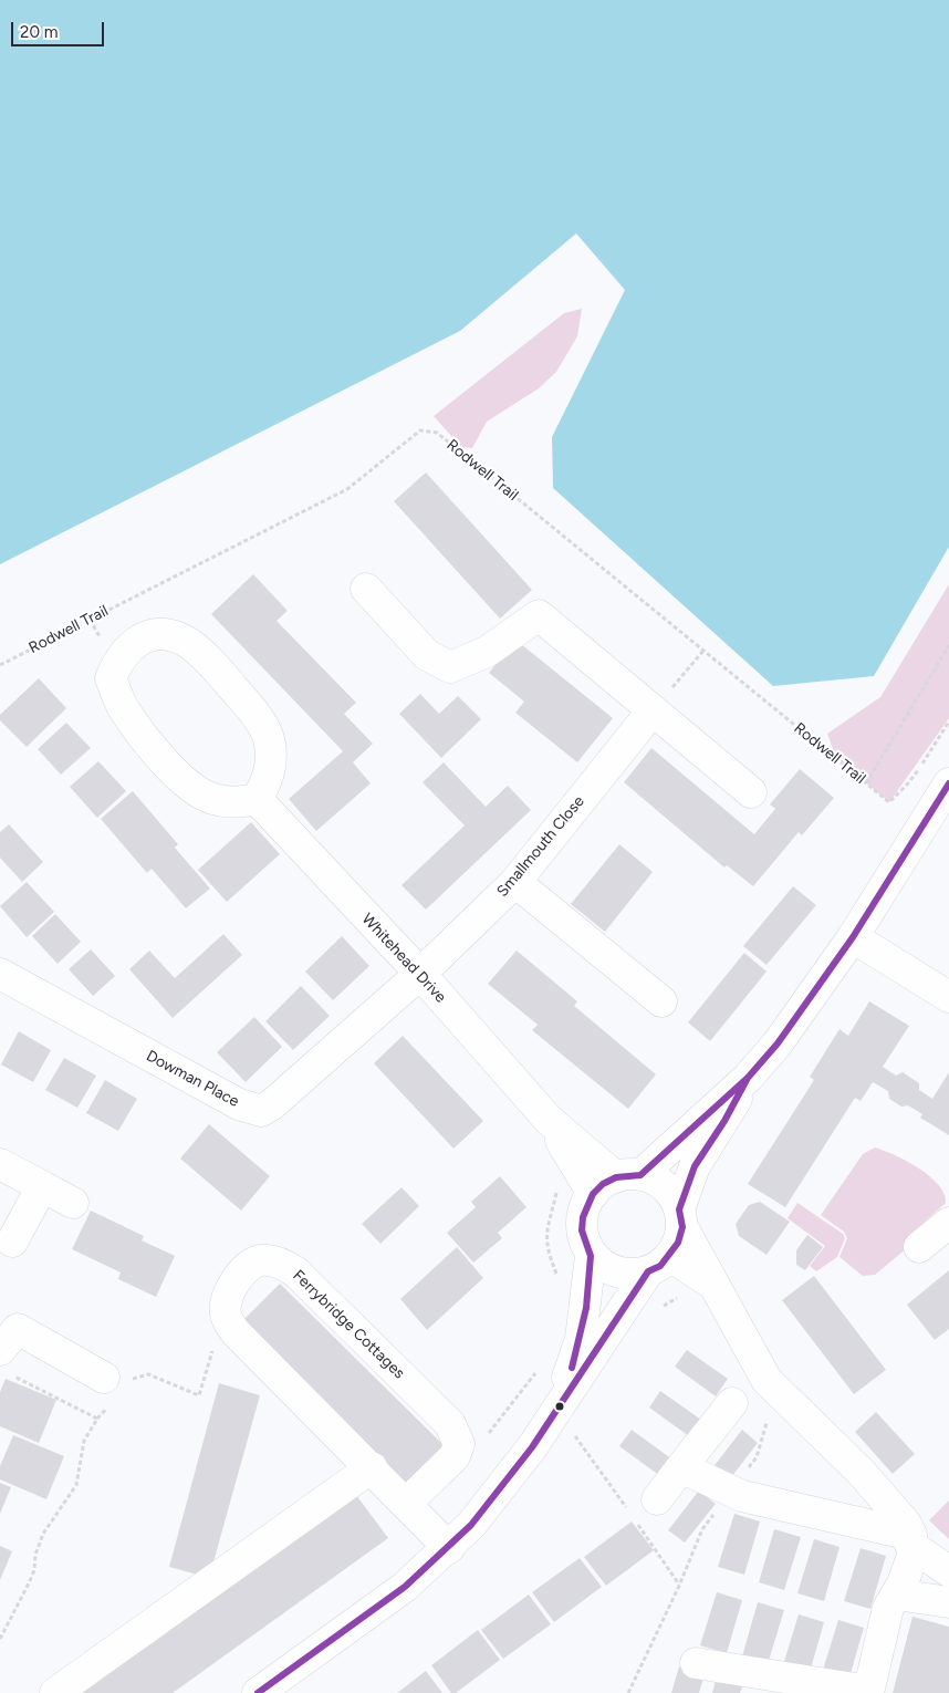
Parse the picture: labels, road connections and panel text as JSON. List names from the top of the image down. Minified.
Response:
{"streets":{"main road":["Smallmouth Close","Whitehead Drive","Dowman Place","Ferrybridge Cottages"],"path":["Rodwell Trail"]},"crossings":[["Smallmouth Close","Whitehead Drive"],["Smallmouth Close","Dowman Place"],["Whitehead Drive","Dowman Place"]],"scale_bar":"20 m"}
